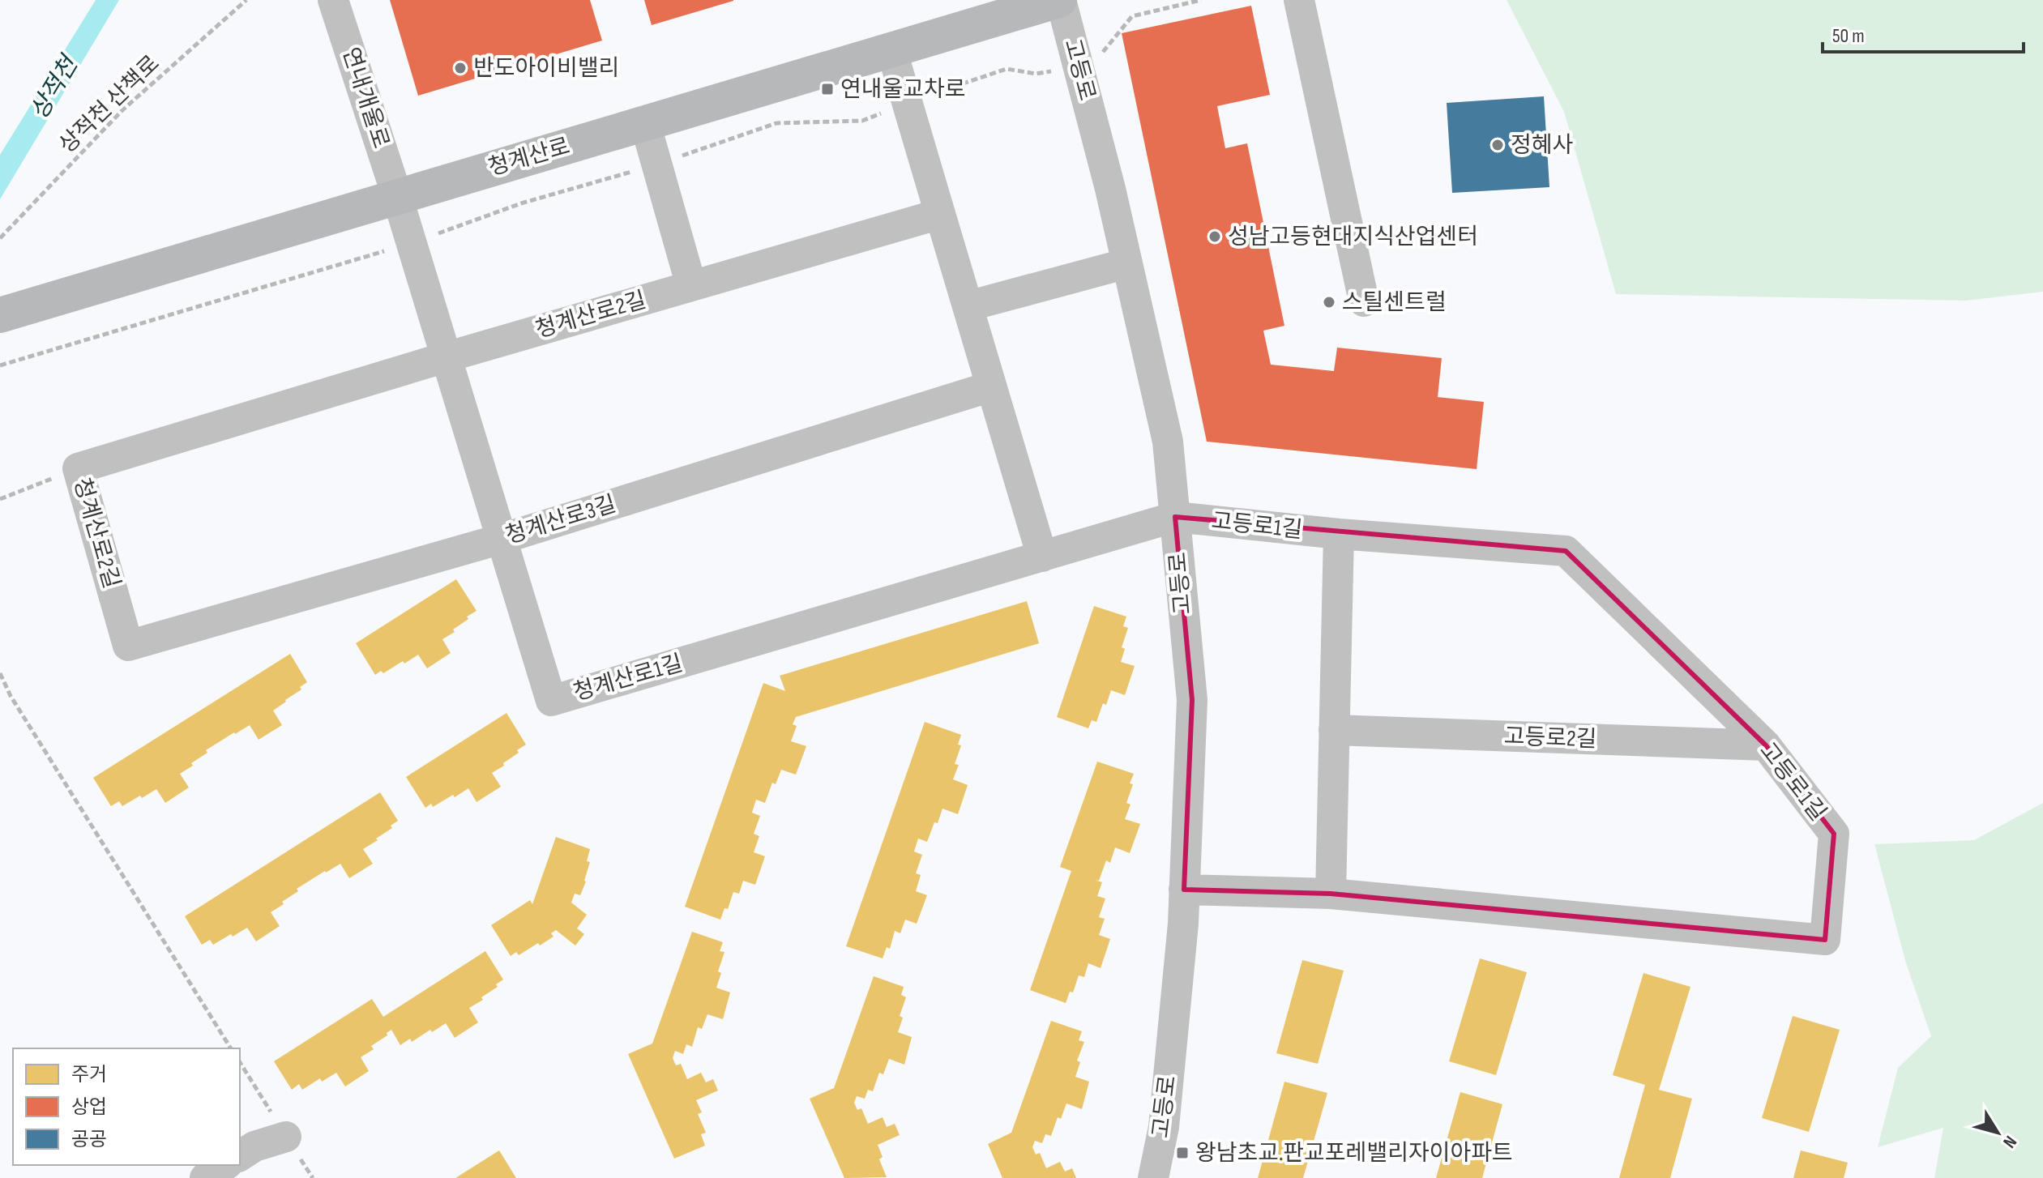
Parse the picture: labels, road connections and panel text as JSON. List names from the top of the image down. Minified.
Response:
{"streets":{"main road":["청계산로"],"street":["고등로","연내개울로","청계산로2길","청계산로3길","고등로1길","청계산로1길","고등로2길"],"path":["상적천 산책로"]},"crossings":[["고등로","청계산로"],["고등로","고등로1길"],["고등로","청계산로1길"],["연내개울로","청계산로"],["연내개울로","청계산로1길"],["청계산로","청계산로1길"],["청계산로2길","청계산로3길"],["청계산로2길","청계산로1길"],["청계산로3길","청계산로1길"],["고등로1길","청계산로1길"],["고등로1길","고등로2길"]],"water":["상적천"],"places":{"other":["반도아이비밸리","정혜사","성남고등현대지식산업센터","스틸센트럴"],"transit":["연내울교차로","왕남초교.판교포레밸리자이아파트"]},"legend":["주거","상업","공공"],"scale_bar":"50 m","north":"bottom right"}
